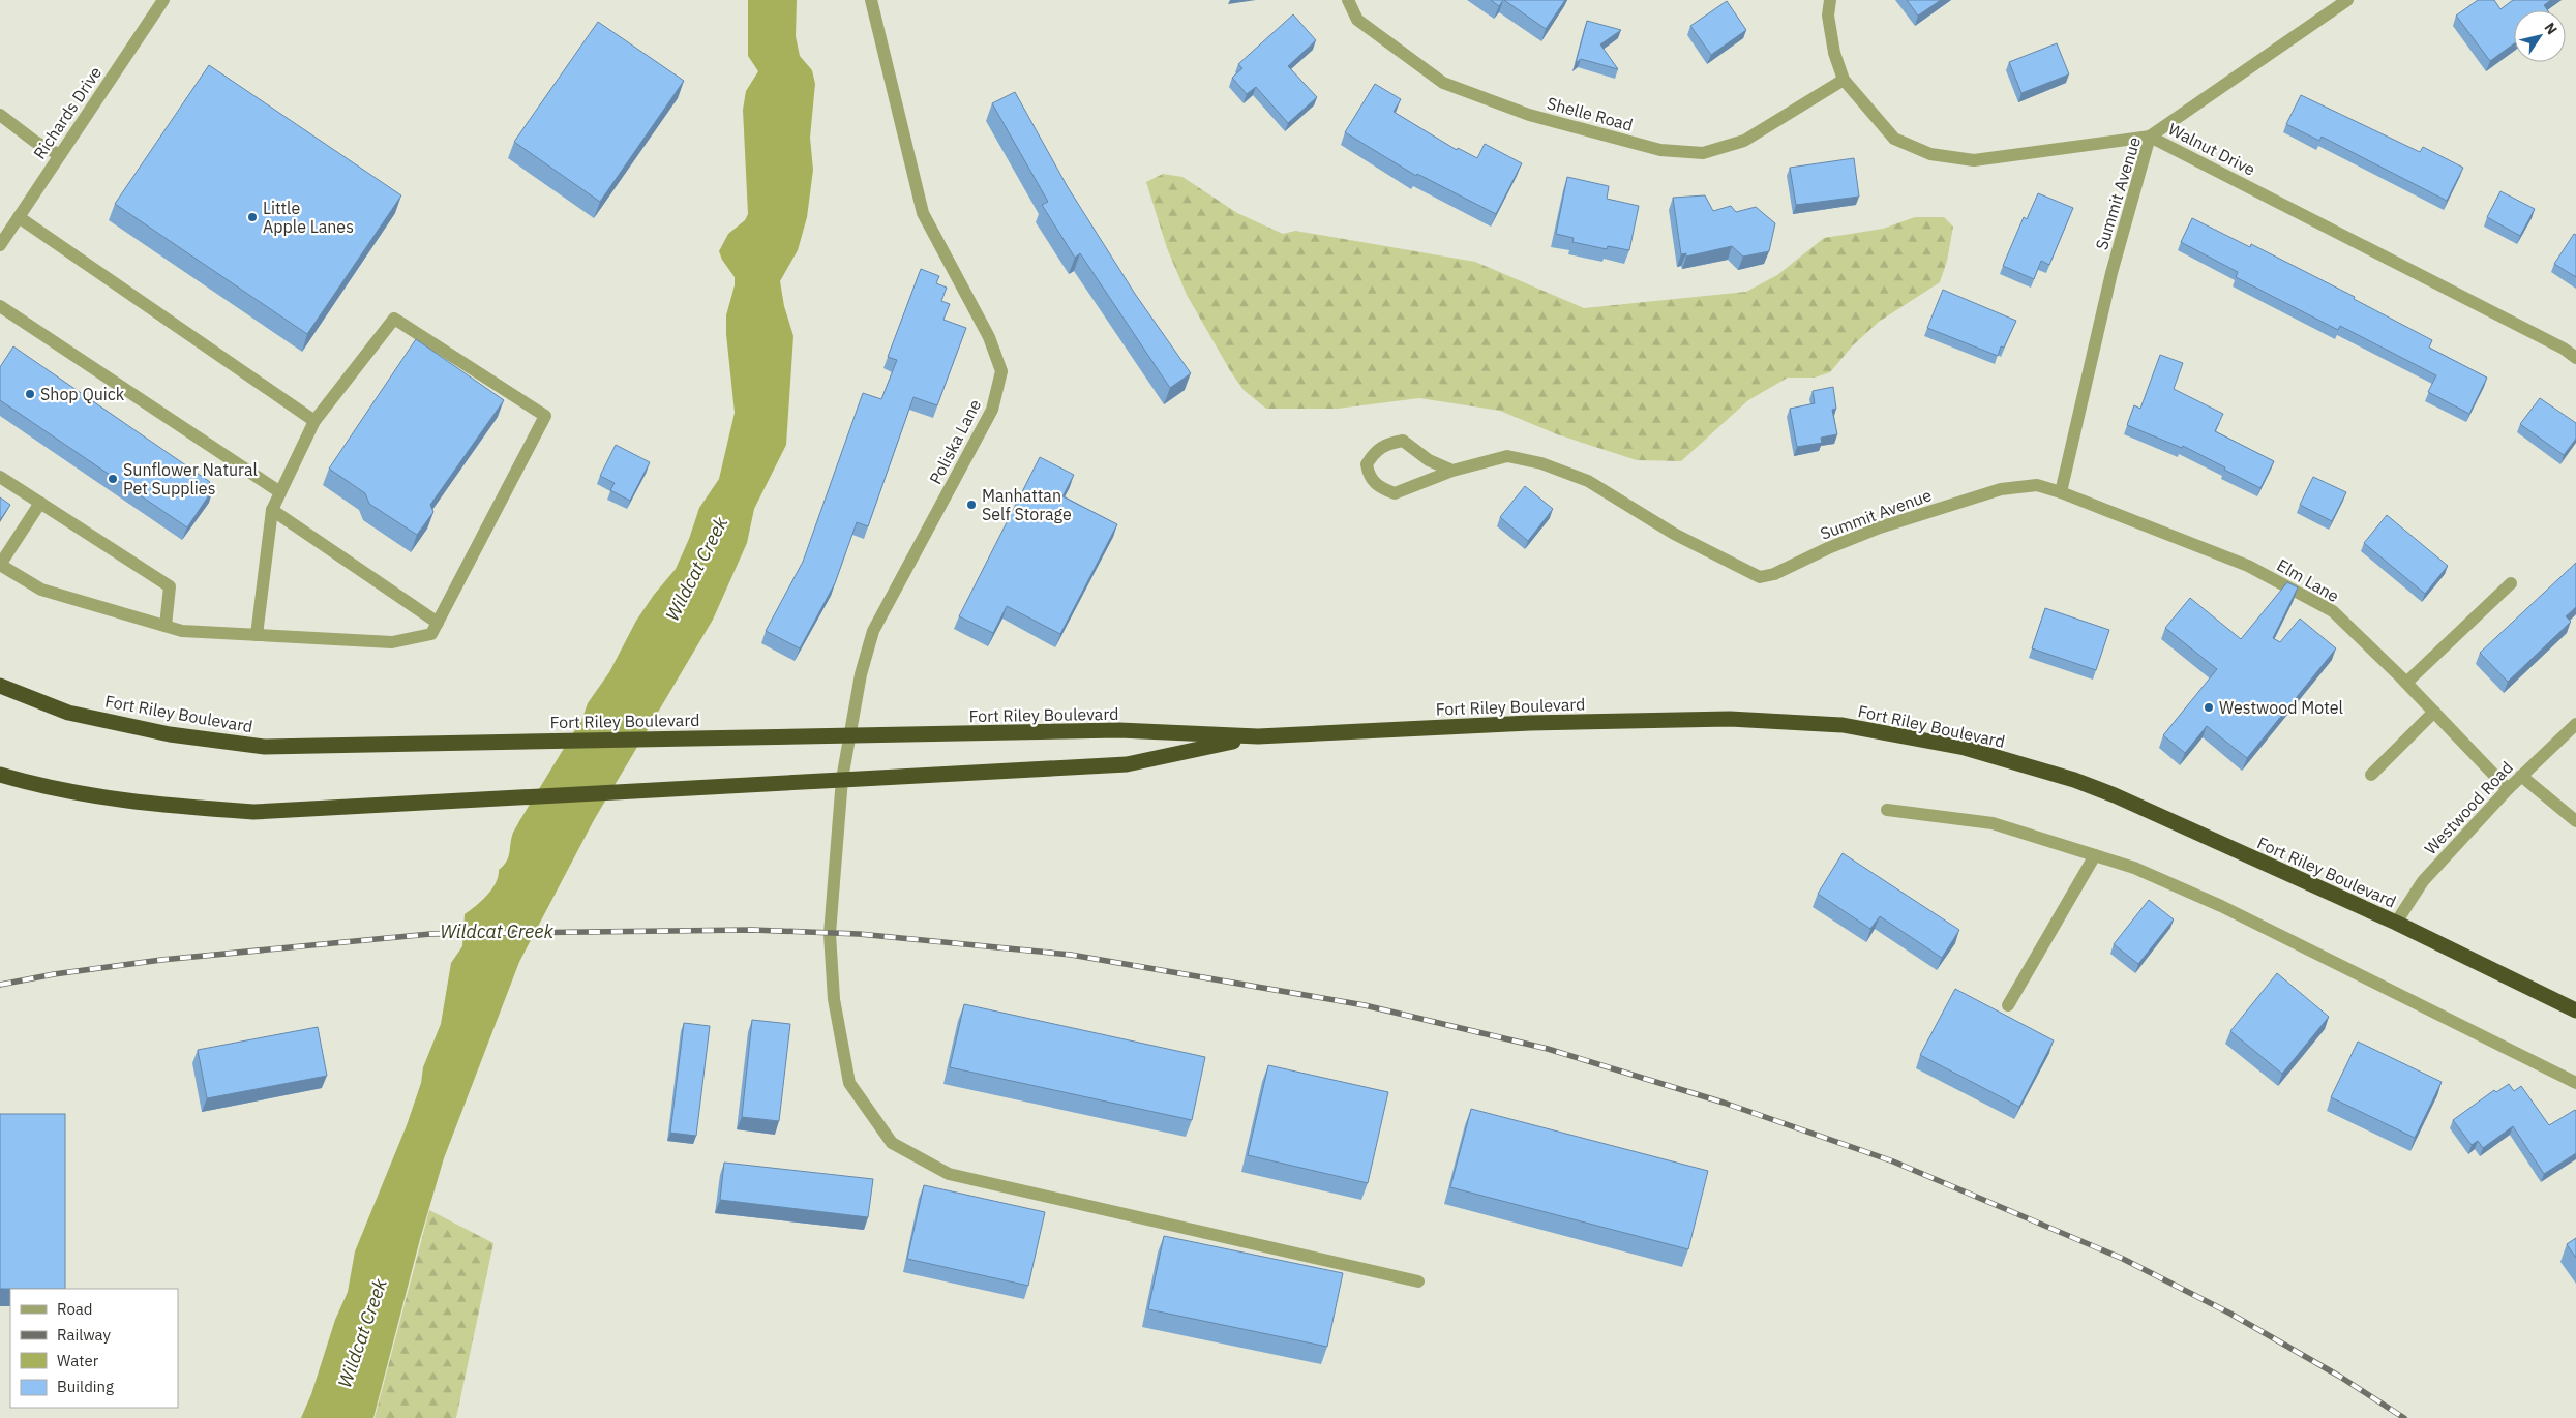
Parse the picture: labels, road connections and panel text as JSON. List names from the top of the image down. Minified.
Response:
{"streets":{"highway":["Fort Riley Boulevard"],"street":["Richards Drive","Shelle Road","Walnut Drive","Summit Avenue","Poliska Lane","Elm Lane","Westwood Road"]},"crossings":[["Shelle Road","Walnut Drive"],["Walnut Drive","Summit Avenue"],["Summit Avenue","Elm Lane"],["Poliska Lane","Fort Riley Boulevard"],["Elm Lane","Westwood Road"],["Fort Riley Boulevard","Westwood Road"]],"water":["Wildcat Creek"],"places":["Little Apple Lanes","Shop Quick","Sunflower Natural Pet Supplies","Manhattan Self Storage","Westwood Motel"],"legend":["Road","Railway","Water","Building"],"north":"top right"}
